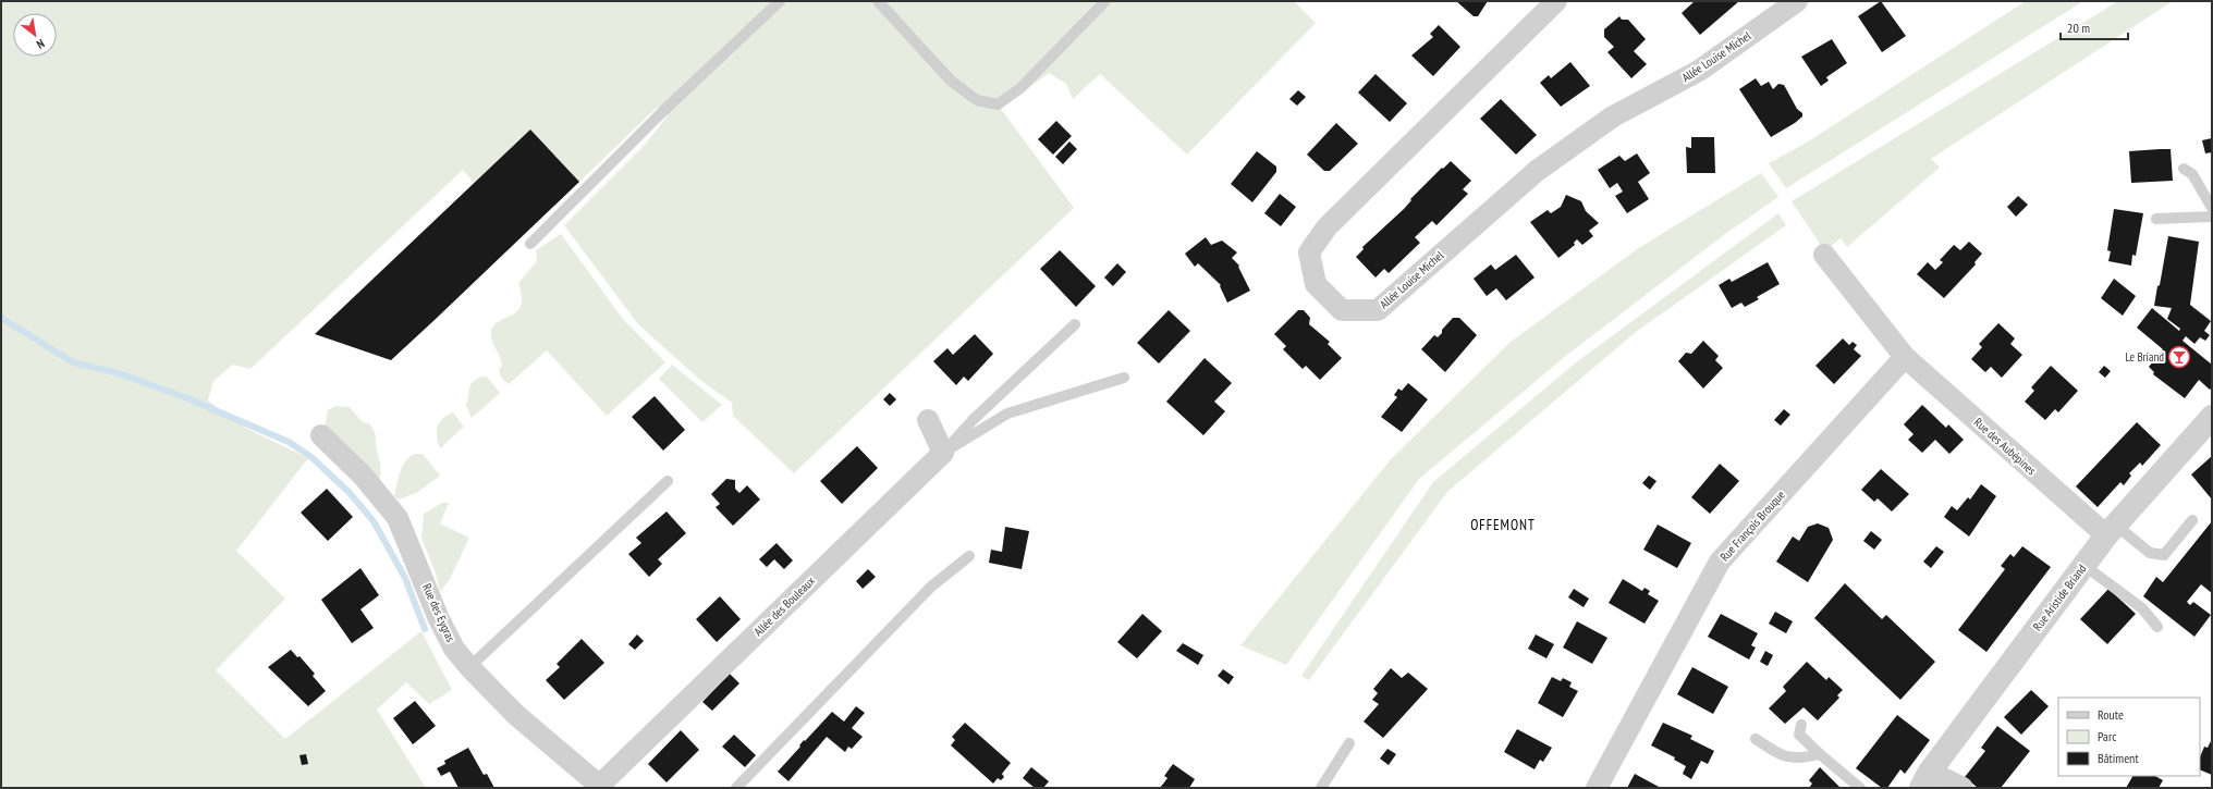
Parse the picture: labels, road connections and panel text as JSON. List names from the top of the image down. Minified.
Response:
{"streets":{"street":["Allée Louise Michel","Rue des Aubépines","Rue François Brouque","Rue Aristide Briand","Allée des Bouleaux","Rue des Eygras"]},"crossings":[["Rue des Aubépines","Rue François Brouque"],["Rue des Aubépines","Rue Aristide Briand"],["Allée des Bouleaux","Rue des Eygras"]],"districts":["OFFEMONT"],"places":{"bar":["Le Briand"]},"legend":["Route","Parc","Bâtiment"],"scale_bar":"20 m","north":"bottom right"}
